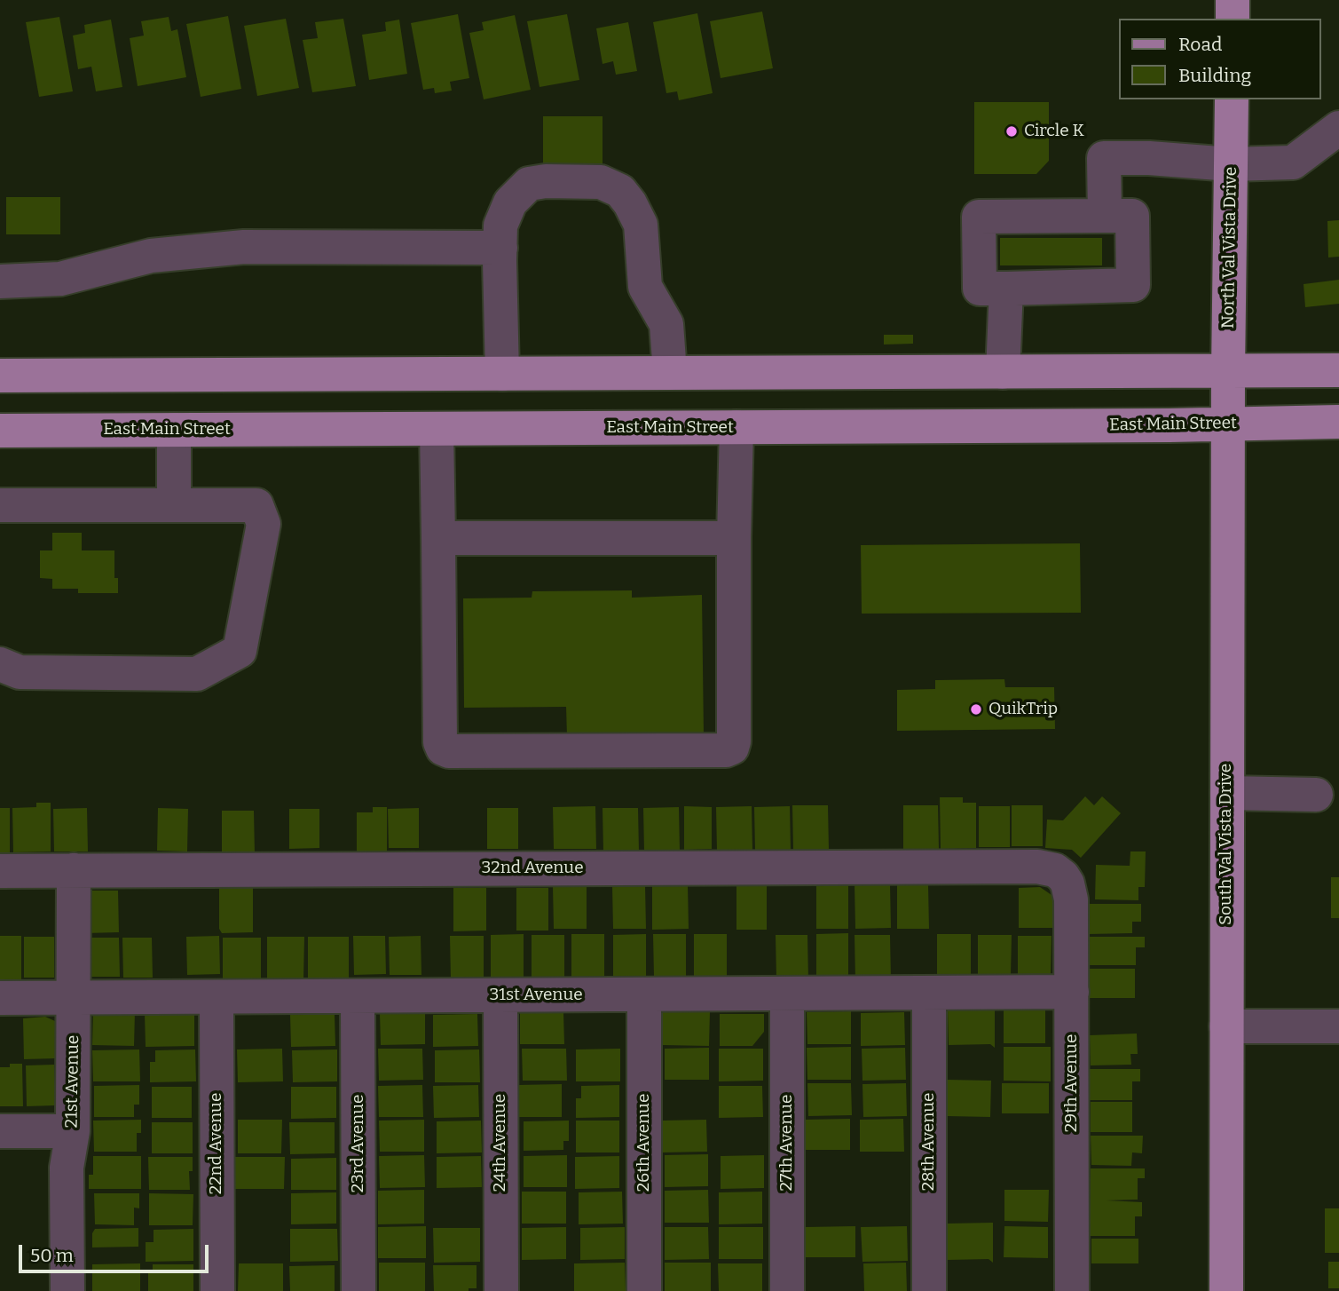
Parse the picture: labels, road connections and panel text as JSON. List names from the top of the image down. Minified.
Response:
{"streets":{"main road":["North Val Vista Drive","East Main Street","South Val Vista Drive"],"street":["32nd Avenue","31st Avenue","21st Avenue","29th Avenue","28th Avenue","24th Avenue","26th Avenue","27th Avenue","22nd Avenue","23rd Avenue"]},"crossings":[["North Val Vista Drive","East Main Street"],["North Val Vista Drive","South Val Vista Drive"],["East Main Street","South Val Vista Drive"],["32nd Avenue","21st Avenue"],["32nd Avenue","29th Avenue"],["31st Avenue","21st Avenue"],["31st Avenue","29th Avenue"],["31st Avenue","28th Avenue"],["31st Avenue","24th Avenue"],["31st Avenue","26th Avenue"],["31st Avenue","27th Avenue"],["31st Avenue","22nd Avenue"],["31st Avenue","23rd Avenue"]],"places":["Circle K","QuikTrip"],"legend":["Road","Building"],"scale_bar":"50 m"}
